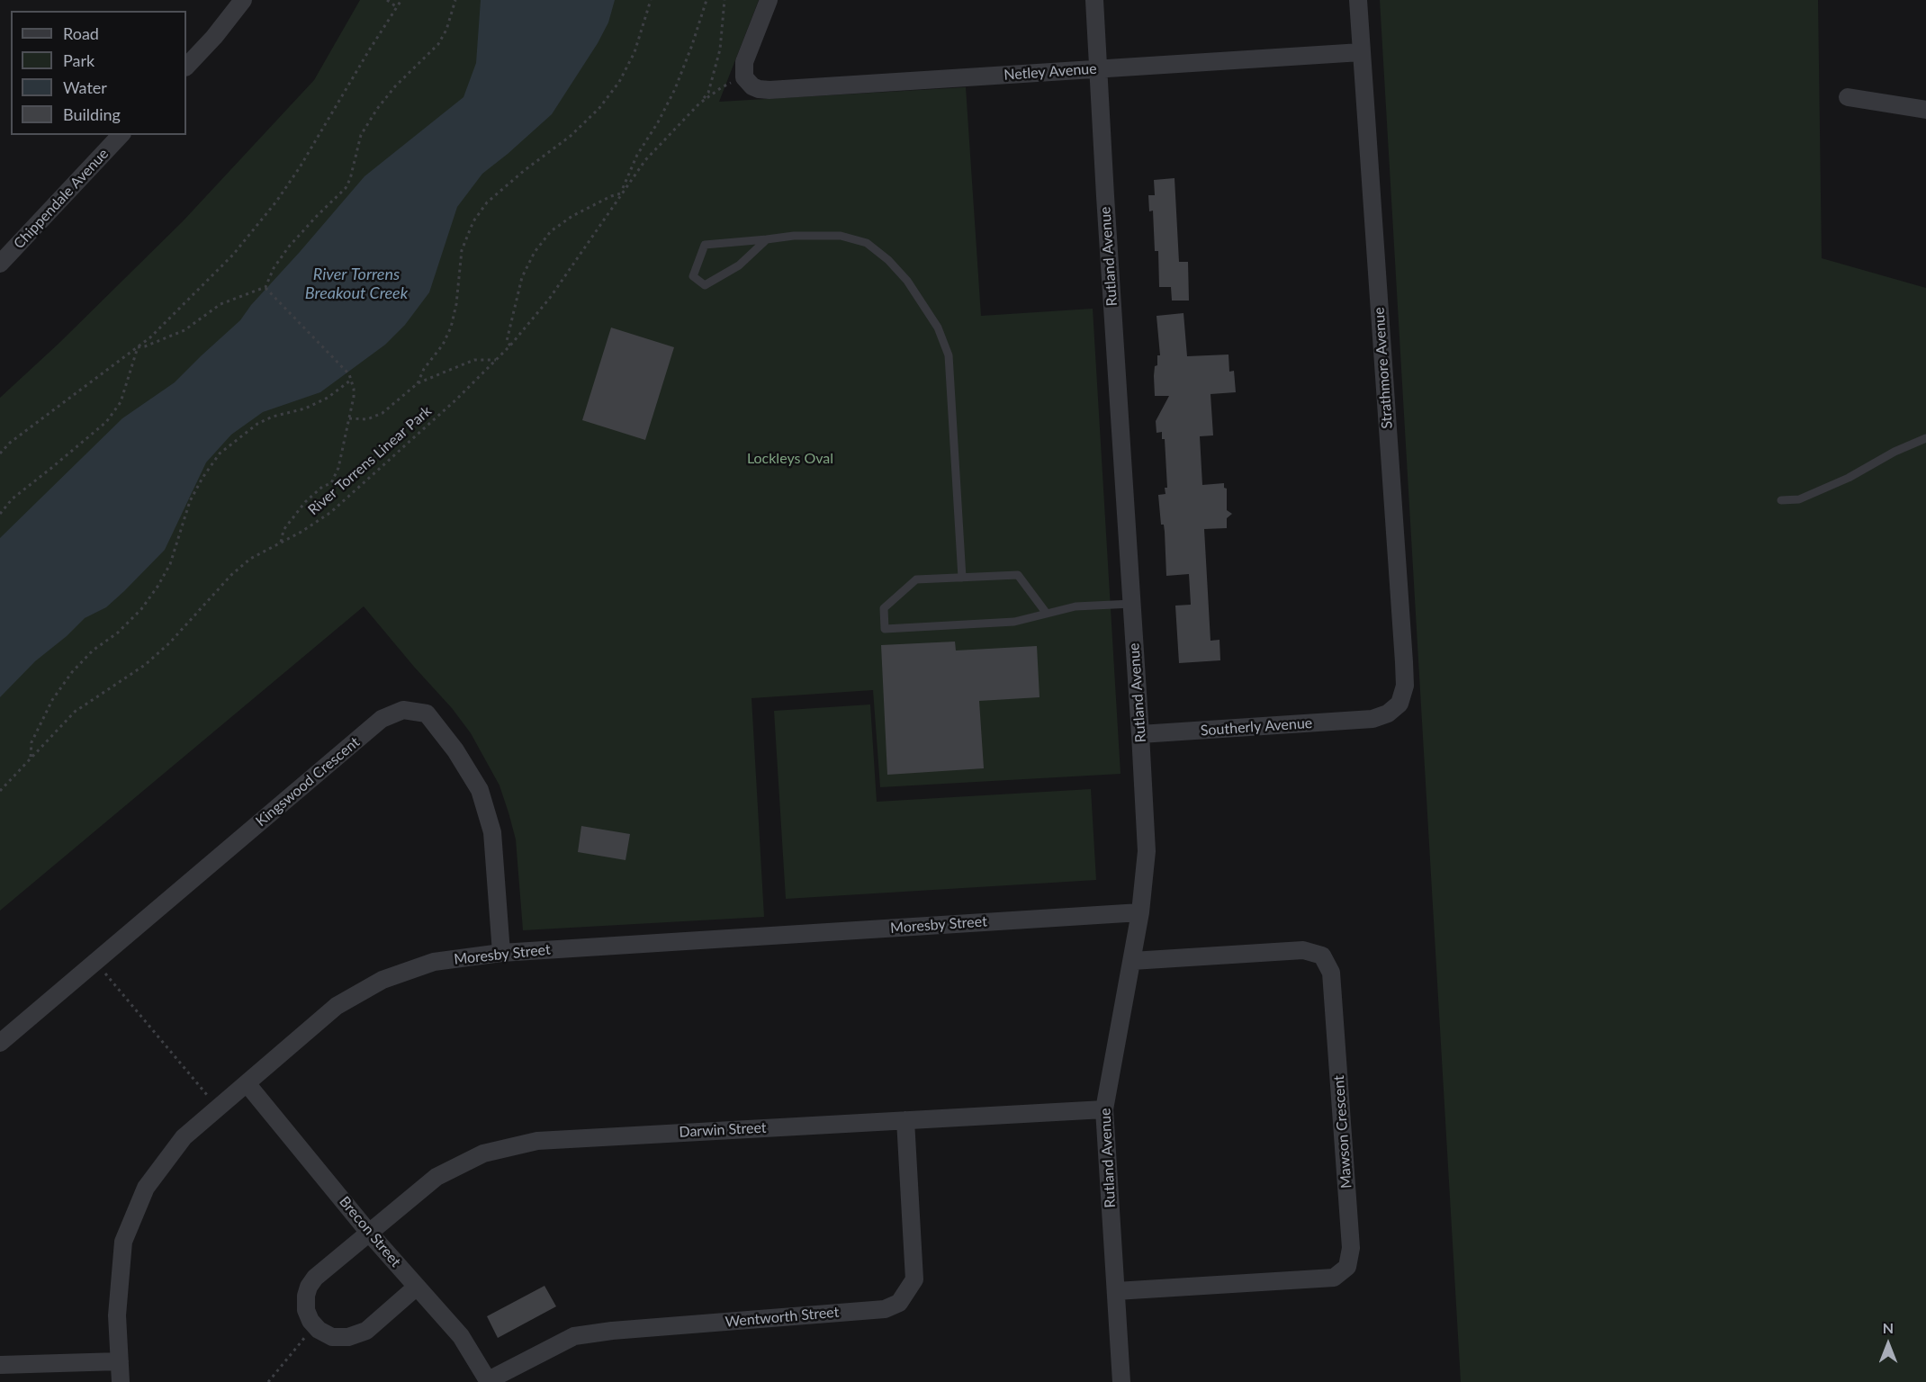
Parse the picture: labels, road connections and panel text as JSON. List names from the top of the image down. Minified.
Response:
{"streets":{"street":["Netley Avenue","Chippendale Avenue","Rutland Avenue","Strathmore Avenue","Southerly Avenue","Kingswood Crescent","Moresby Street","Darwin Street","Mawson Crescent","Brecon Street","Wentworth Street"],"path":["River Torrens Linear Park"]},"crossings":[["Netley Avenue","Rutland Avenue"],["Netley Avenue","Strathmore Avenue"],["Netley Avenue","River Torrens Linear Park"],["Rutland Avenue","Southerly Avenue"],["Rutland Avenue","Moresby Street"],["Rutland Avenue","Darwin Street"],["Rutland Avenue","Mawson Crescent"],["Strathmore Avenue","Southerly Avenue"],["Kingswood Crescent","Moresby Street"],["Moresby Street","Brecon Street"],["Darwin Street","Brecon Street"],["Darwin Street","Wentworth Street"],["Brecon Street","Wentworth Street"]],"water":["River Torrens Breakout Creek"],"parks":["Lockleys Oval"],"legend":["Road","Park","Water","Building"],"north":"top"}
